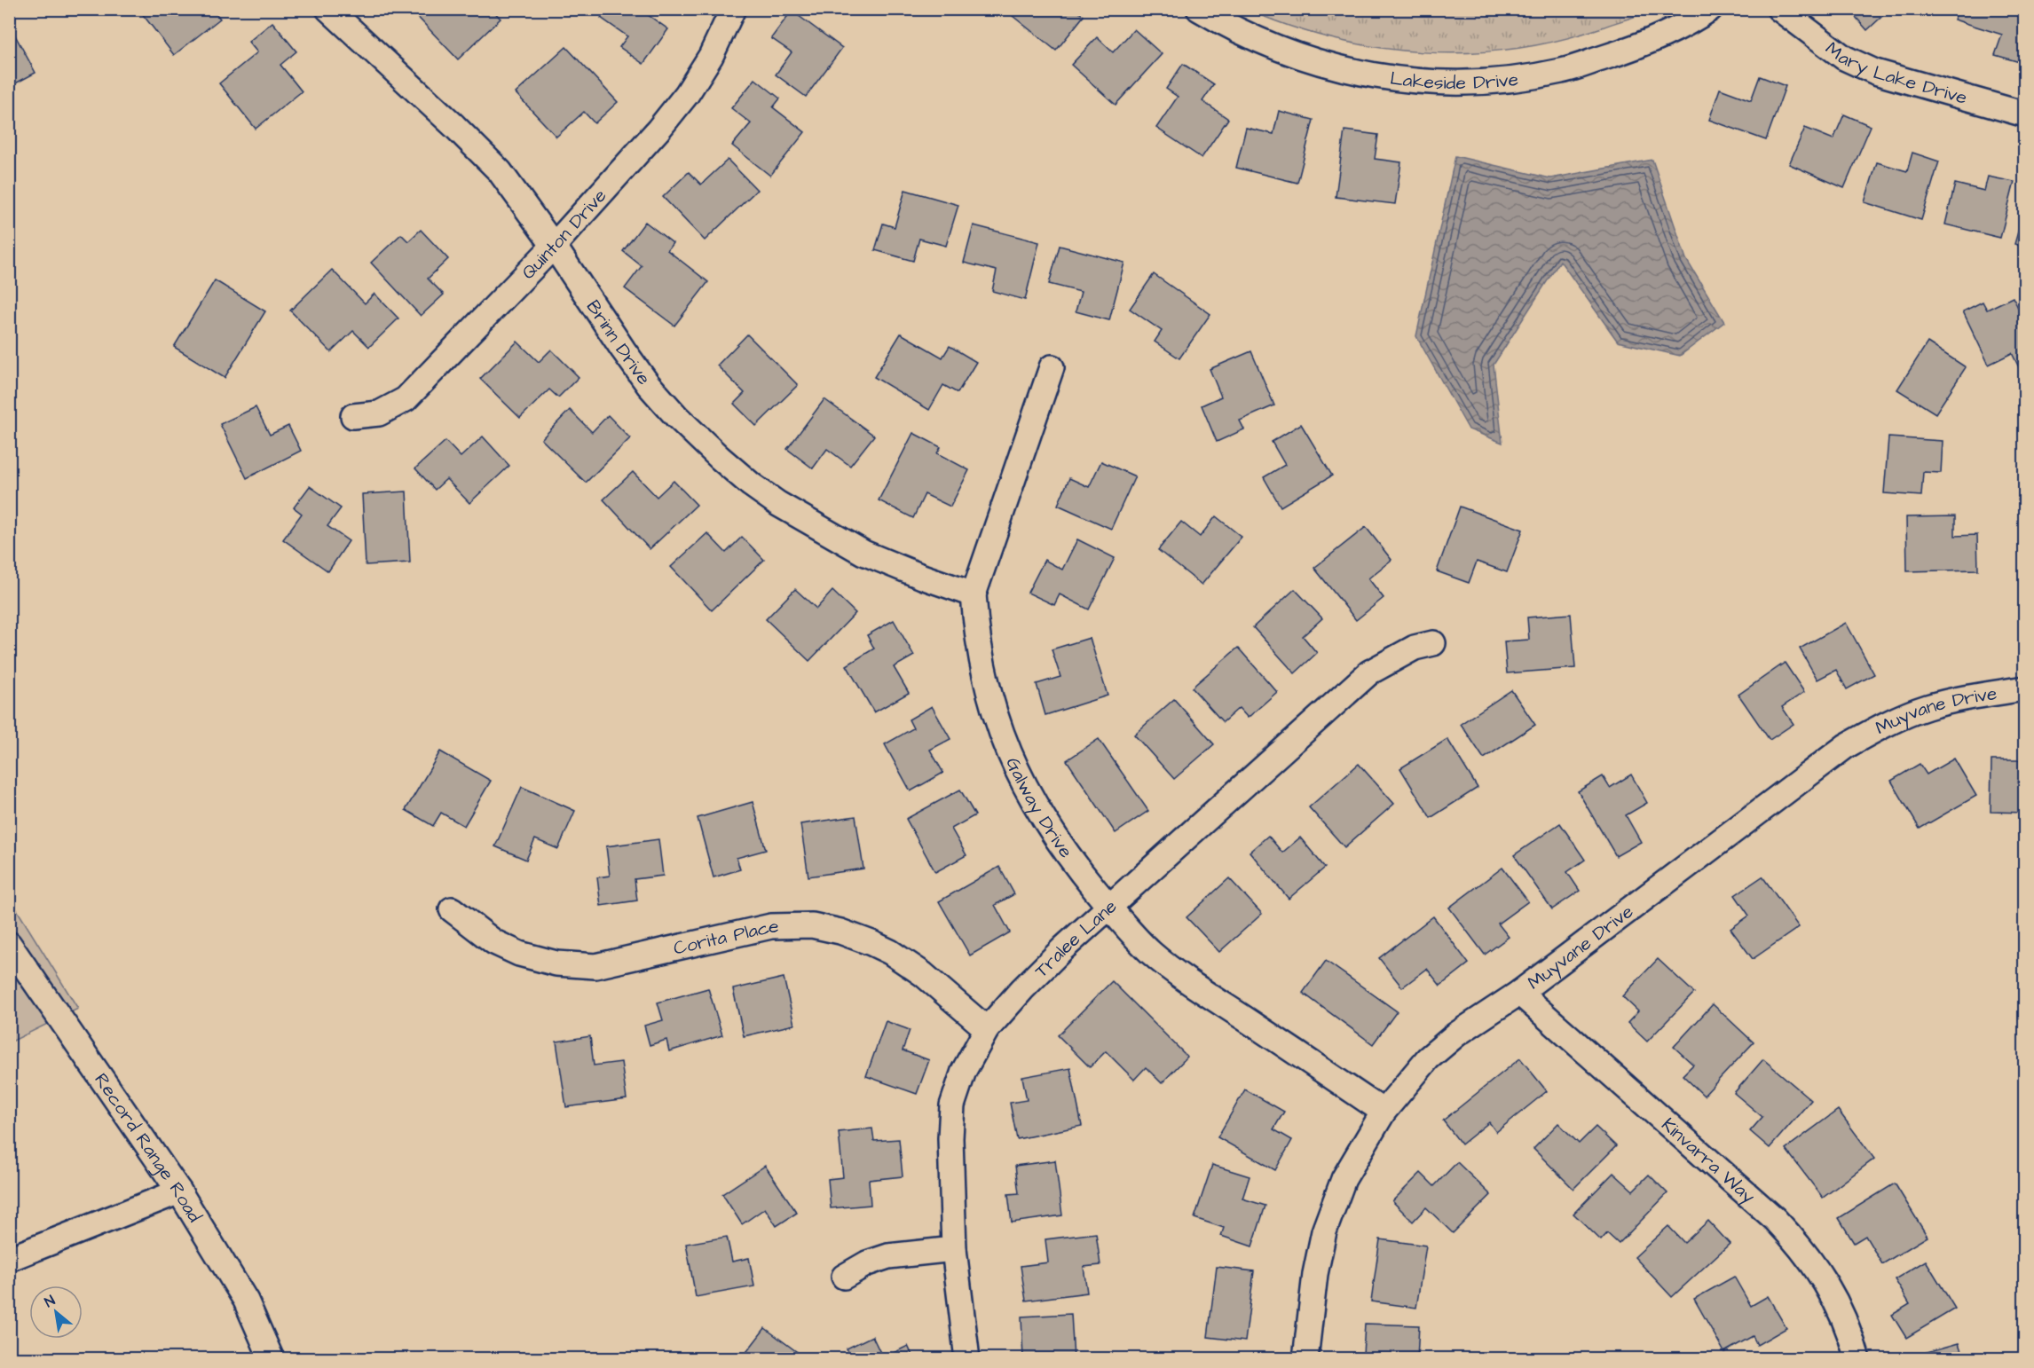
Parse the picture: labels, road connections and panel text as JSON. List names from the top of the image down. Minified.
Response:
{"streets":{"street":["Mary Lake Drive","Lakeside Drive","Quinton Drive","Brinn Drive","Muyvane Drive","Galway Drive","Corita Place","Tralee Lane","Record Range Road","Kinvarra Way"]},"crossings":[["Quinton Drive","Brinn Drive"],["Brinn Drive","Galway Drive"],["Muyvane Drive","Galway Drive"],["Muyvane Drive","Kinvarra Way"],["Galway Drive","Tralee Lane"],["Corita Place","Tralee Lane"]],"north":"top left"}
